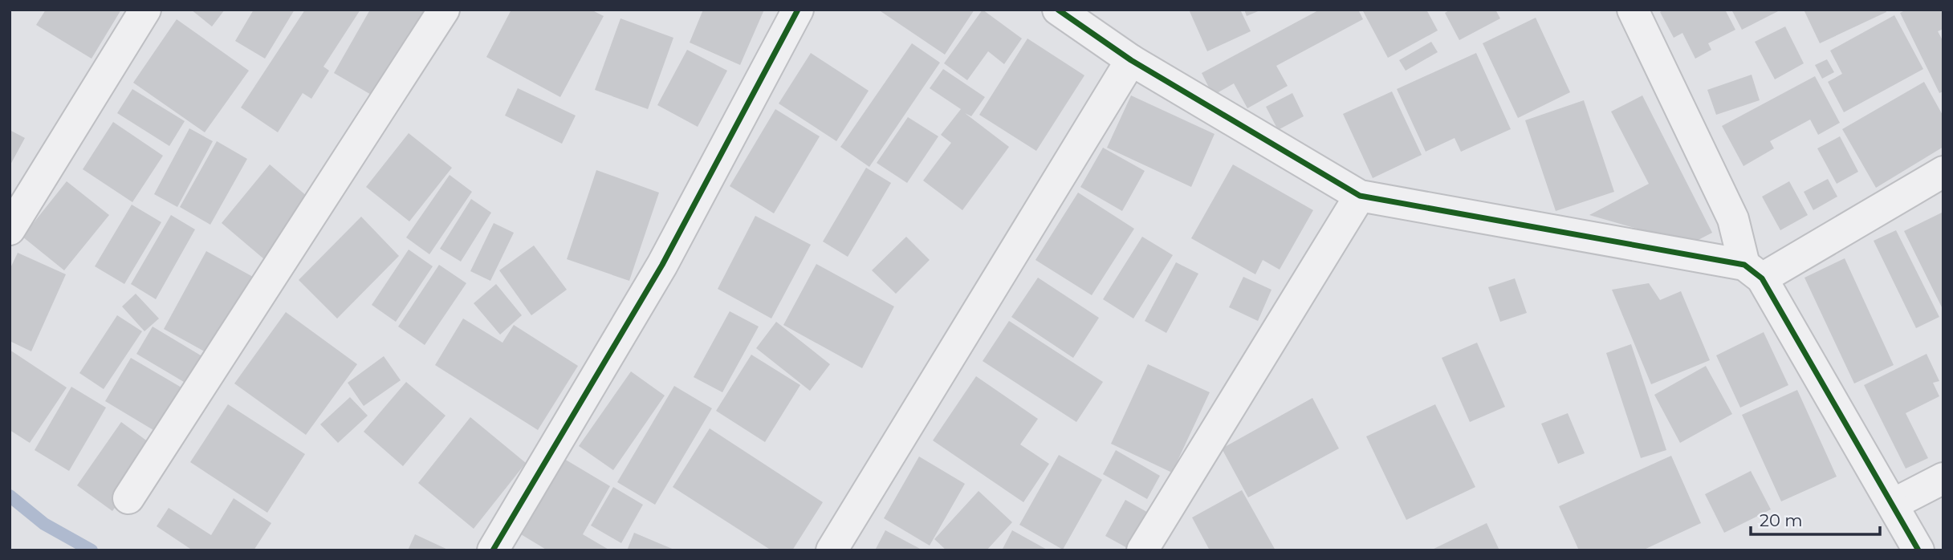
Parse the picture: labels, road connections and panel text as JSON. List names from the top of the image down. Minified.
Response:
{"scale_bar":"20 m"}
